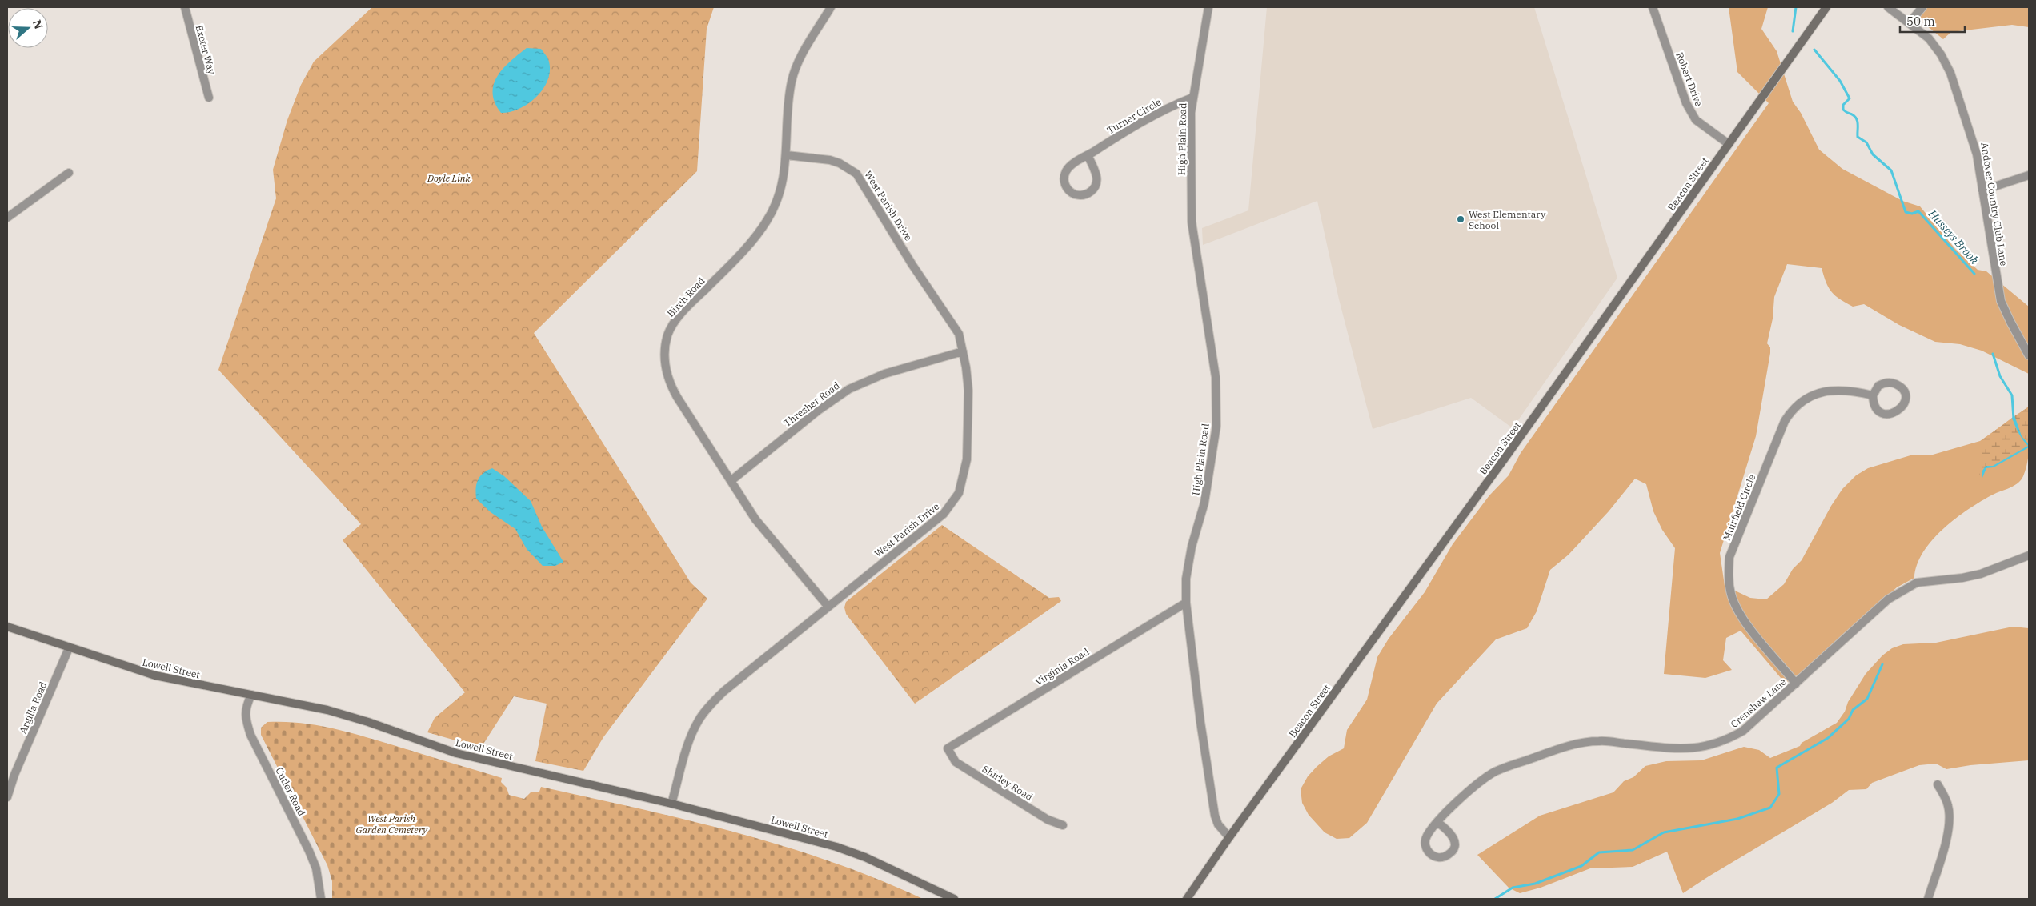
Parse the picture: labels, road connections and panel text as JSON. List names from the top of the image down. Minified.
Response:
{"streets":{"main road":["Beacon Street","Lowell Street"],"street":["Exeter Way","Robert Drive","Turner Circle","High Plain Road","Andover Country Club Lane","West Parish Drive","Birch Road","Thresher Road","Muirfield Circle","Virginia Road","Crenshaw Lane","Argilla Road","Shirley Road","Cutler Road"]},"crossings":[["Robert Drive","Beacon Street"],["Turner Circle","High Plain Road"],["High Plain Road","Beacon Street"],["High Plain Road","Virginia Road"],["West Parish Drive","Birch Road"],["West Parish Drive","Thresher Road"],["West Parish Drive","Lowell Street"],["Birch Road","Thresher Road"],["Muirfield Circle","Crenshaw Lane"],["Virginia Road","Shirley Road"],["Lowell Street","Argilla Road"],["Lowell Street","Cutler Road"]],"water":["Husseys Brook"],"parks":["Doyle Link","West Parish Garden Cemetery"],"places":["West Elementary School"],"scale_bar":"50 m","north":"right"}
